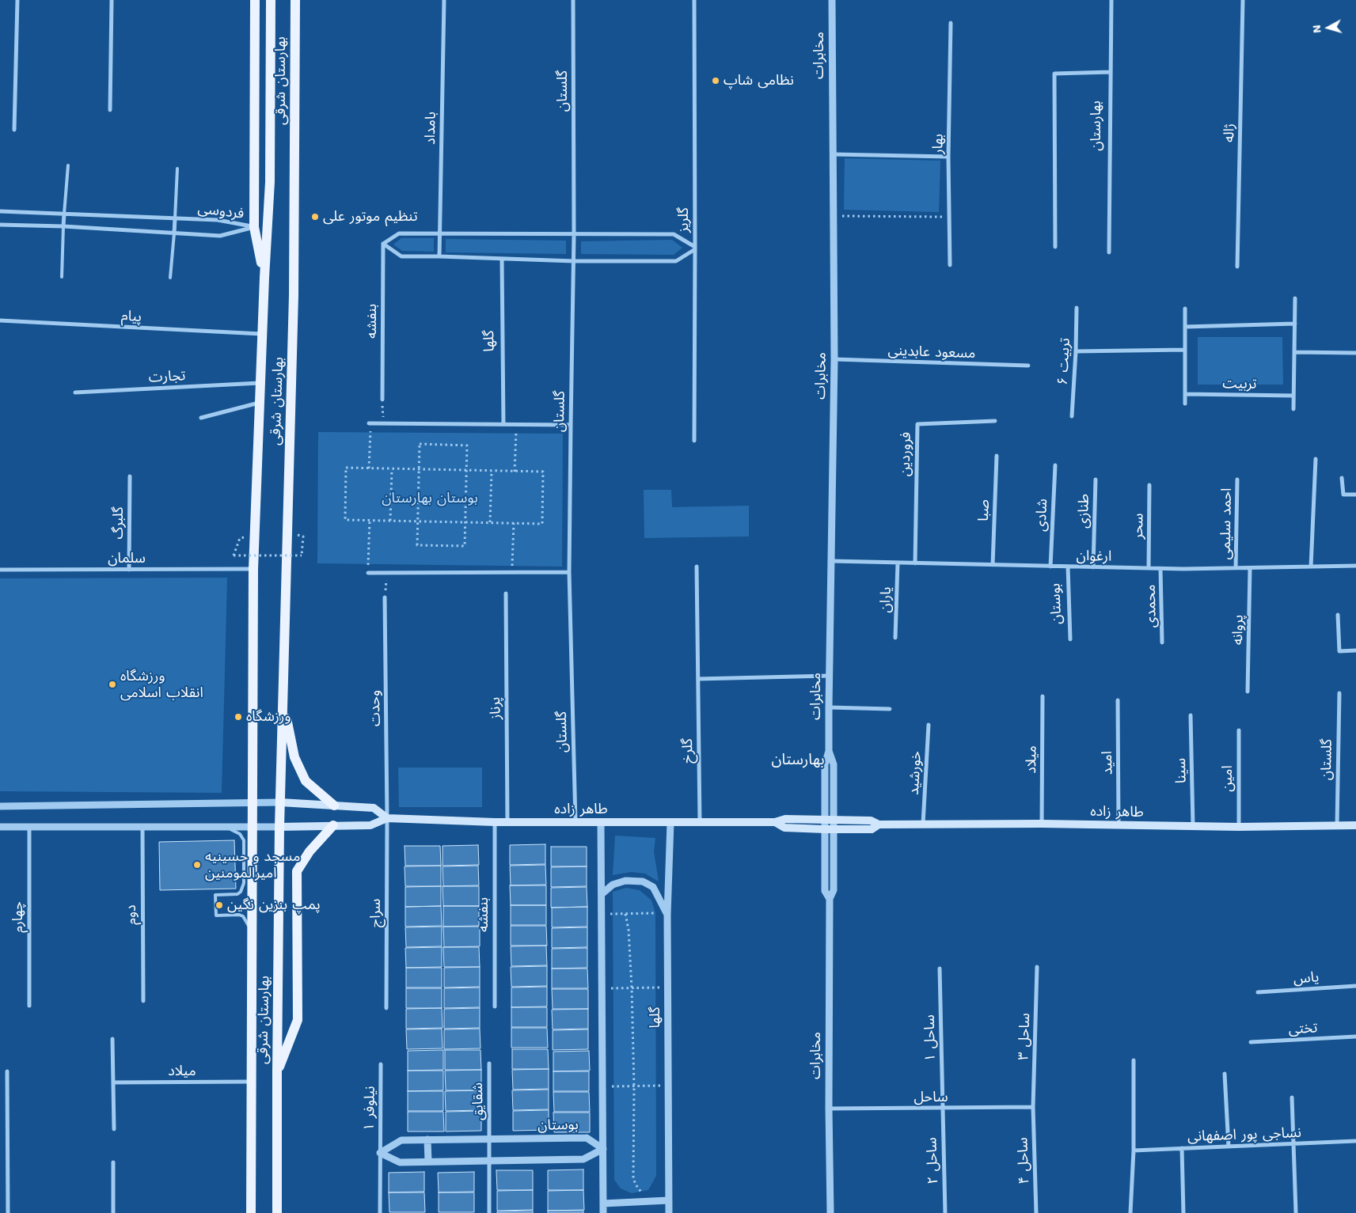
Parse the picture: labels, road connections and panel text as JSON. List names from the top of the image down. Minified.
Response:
{"streets":{"main road":["بهارستان شرقی","طاهر زاده"],"street":["مخابرات","گلستان","بهارستان","بامداد","ژاله","بهار","فردوسی","گلریز","پیام","بنفشه","گلها","مسعود عابدینی","تربیت ۶","تجارت","تربیت","فروردین","صبا","طنازی","شادی","گلبرگ","احمد سلیمی","سحر","ارغوان","سلمان","یاران","بوستان","محمدی","پروانه","وحدت","پرناز","گلرخ","میلاد","امید","سینا","خورشید","امین","سراج","دوم","چهارم","یاس","تختی","ساحل ۳","ساحل ۱","ساحل","شقایق","نیلوفر ۱","نساجی پور اصفهانی","ساحل ۲","ساحل ۴"]},"crossings":[["مخابرات","مسعود عابدینی"],["مخابرات","ارغوان"],["مخابرات","طاهر زاده"],["مخابرات","ساحل"],["بهارستان شرقی","فردوسی"],["بهارستان شرقی","پیام"],["بهارستان شرقی","تجارت"],["بهارستان شرقی","سلمان"],["بهارستان شرقی","میلاد"],["بهارستان شرقی","طاهر زاده"],["گلستان","طاهر زاده"],["بنفشه","طاهر زاده"],["گلها","طاهر زاده"],["فروردین","ارغوان"],["صبا","ارغوان"],["طنازی","ارغوان"],["شادی","ارغوان"],["گلبرگ","سلمان"],["احمد سلیمی","ارغوان"],["سحر","ارغوان"],["ارغوان","یاران"],["ارغوان","بوستان"],["ارغوان","محمدی"],["ارغوان","پروانه"],["بوستان","شقایق"],["بوستان","نیلوفر ۱"],["وحدت","طاهر زاده"],["وحدت","سراج"],["پرناز","طاهر زاده"],["گلرخ","طاهر زاده"],["میلاد","طاهر زاده"],["امید","طاهر زاده"],["سینا","طاهر زاده"],["خورشید","طاهر زاده"],["امین","طاهر زاده"],["طاهر زاده","سراج"],["ساحل ۳","ساحل"],["ساحل ۳","ساحل ۴"],["ساحل ۱","ساحل"],["ساحل ۱","ساحل ۲"],["ساحل","ساحل ۲"],["ساحل","ساحل ۴"]],"districts":["بهارستان"],"parks":["بوستان بهارستان"],"places":["نظامی شاپ","تنظیم موتور علی","ورزشگاه انقلاب اسلامی","ورزشگاه","مسجد و حسینیه امیرالمومنین","پمپ بنزین نگین"],"north":"left"}
